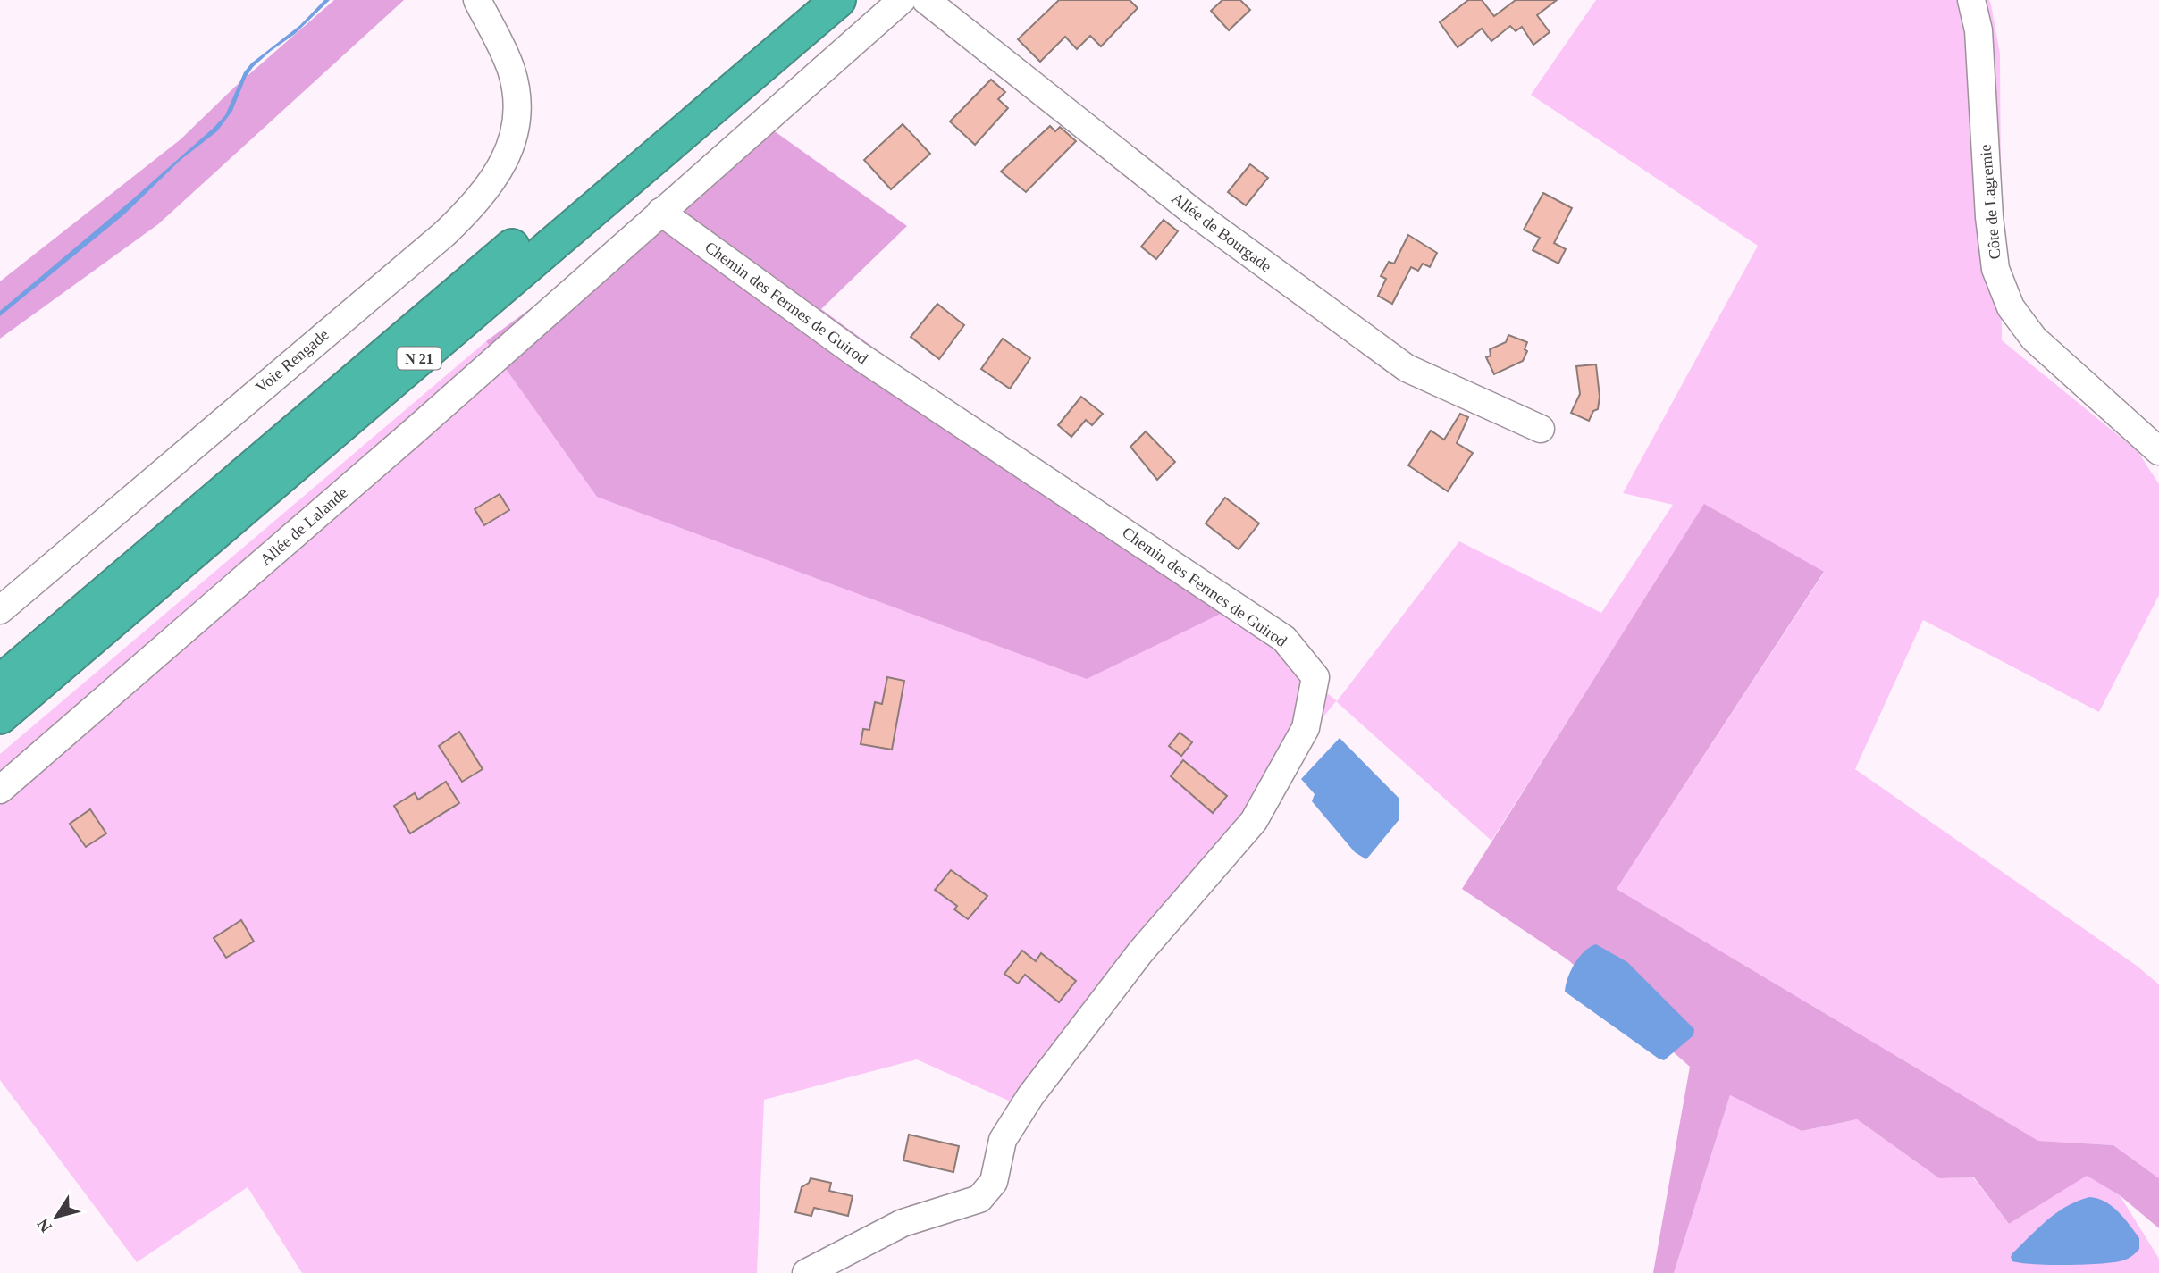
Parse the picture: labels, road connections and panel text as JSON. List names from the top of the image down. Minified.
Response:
{"streets":{"highway":["N 21"],"street":["Côte de Lagremie","Allée de Bourgade","Chemin des Fermes de Guirod","Voie Rengade","Allée de Lalande"]},"crossings":[["Chemin des Fermes de Guirod","Allée de Lalande"]],"north":"bottom left"}
